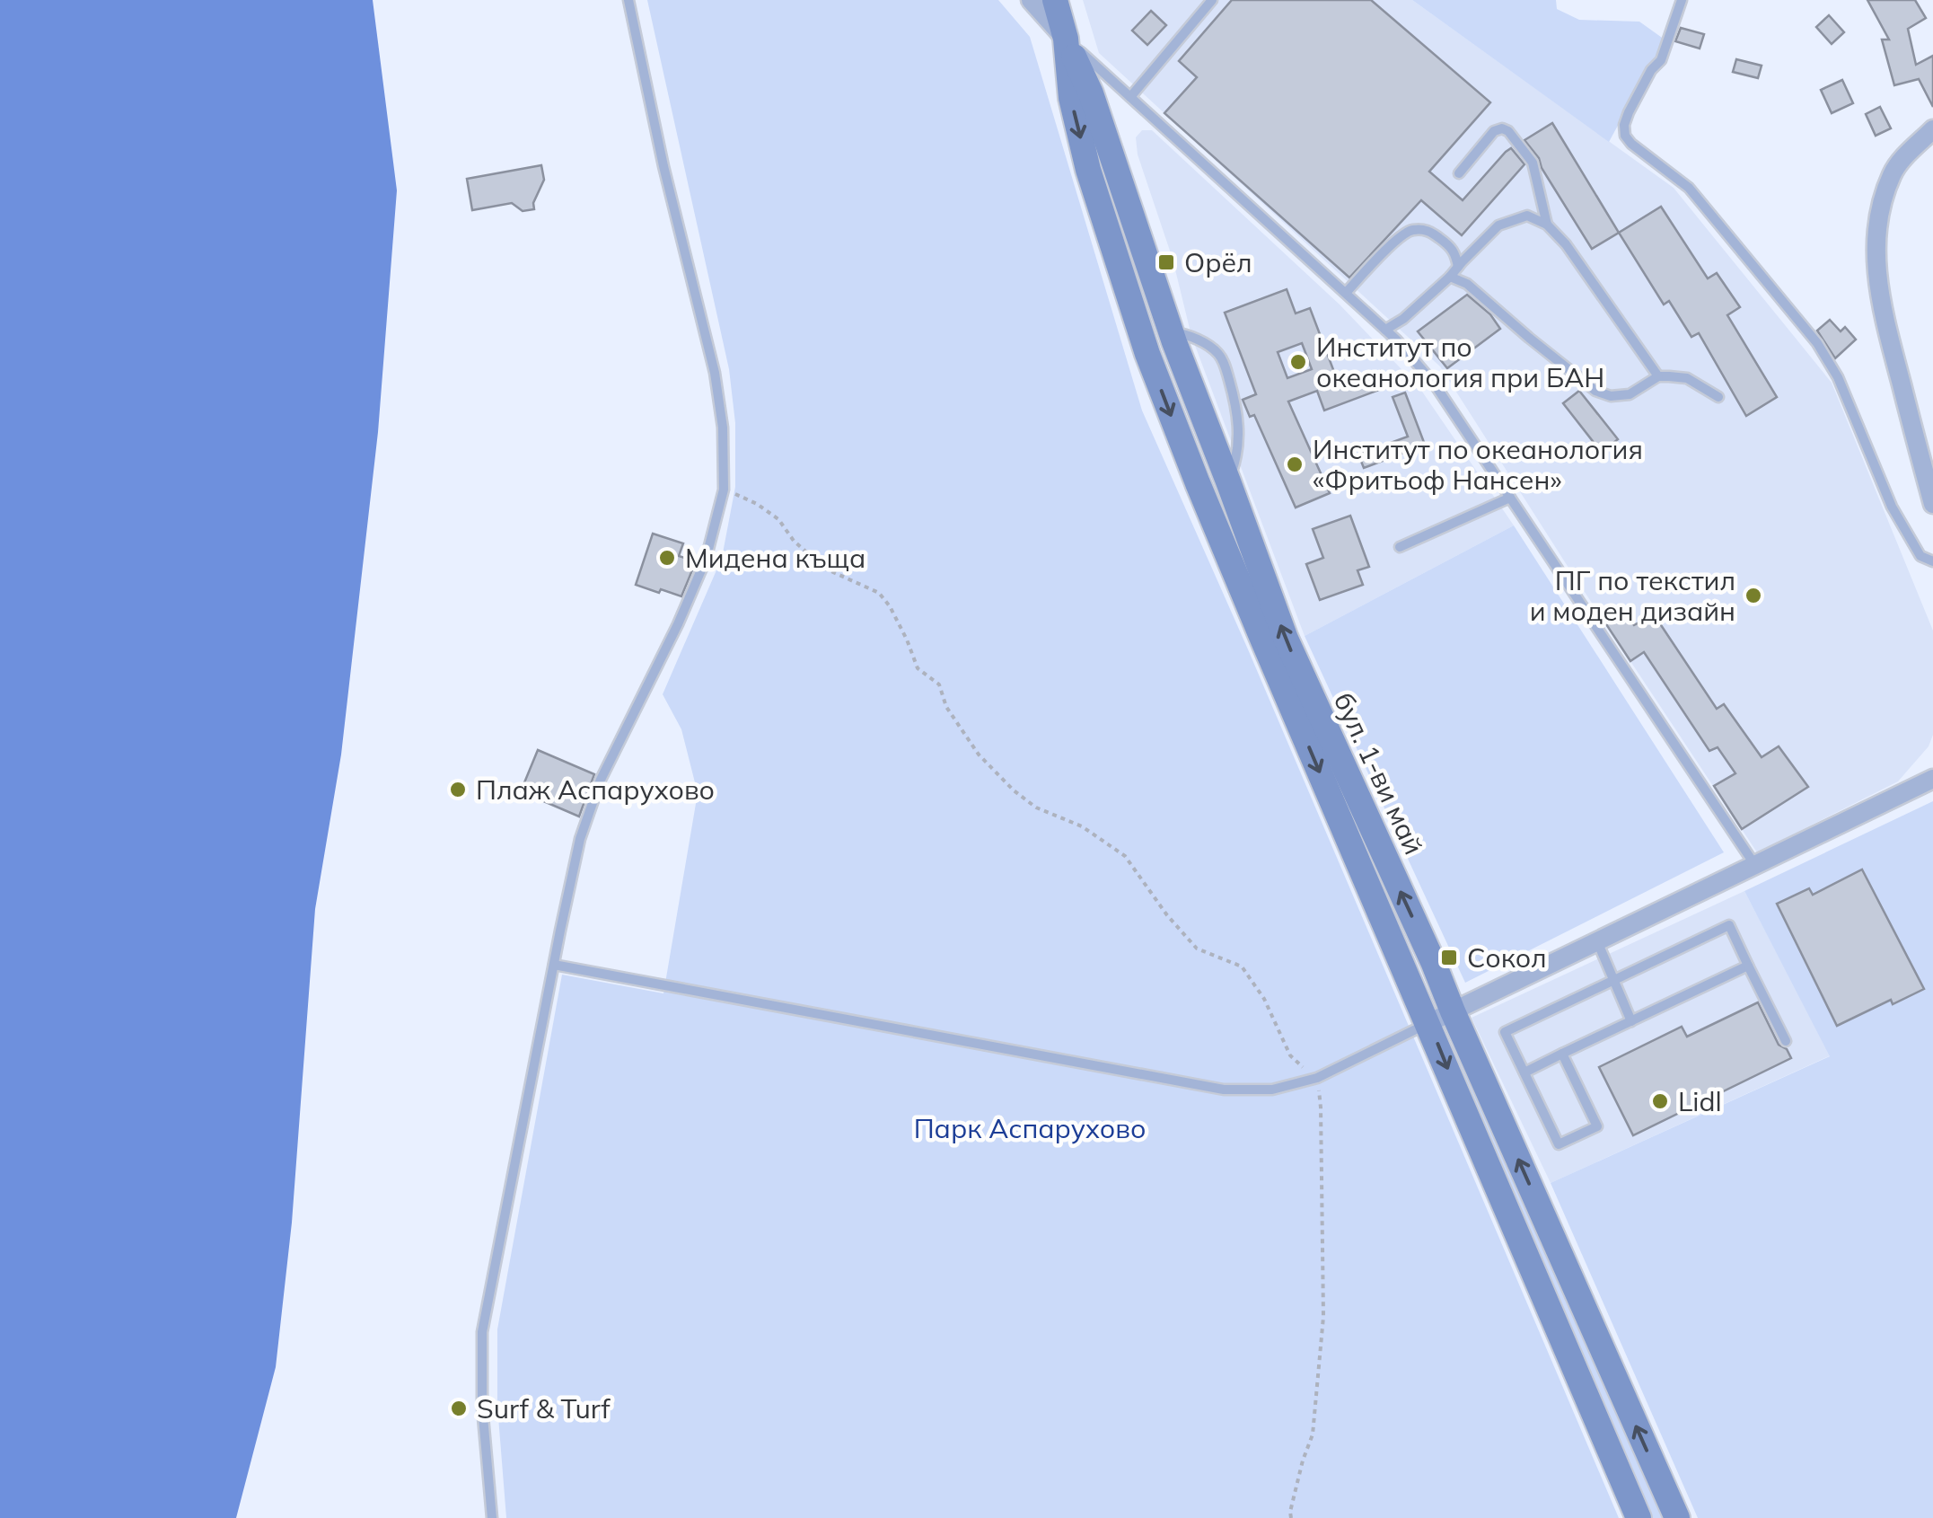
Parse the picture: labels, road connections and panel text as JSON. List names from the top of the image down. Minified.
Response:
{"streets":{"main road":["бул. 1-ви май"]},"parks":["Парк Аспарухово"],"places":{"transit":["Орёл","Сокол"],"other":["Институт по океанология при БАН","Институт по океанология «Фритьоф Нансен»","Мидена къща","ПГ по текстил и моден дизайн","Плаж Аспарухово","Lidl","Surf & Turf"]}}
